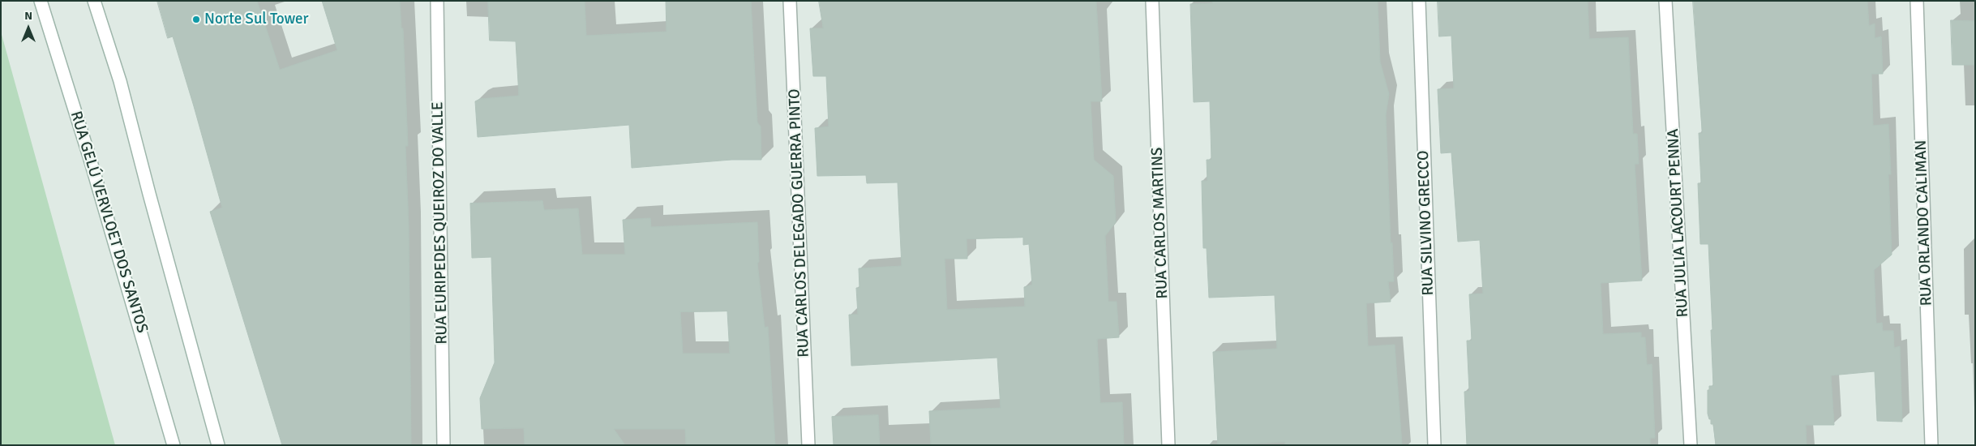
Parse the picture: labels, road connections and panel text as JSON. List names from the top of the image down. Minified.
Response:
{"streets":{"street":["RUA GELÚ VERVLOET DOS SANTOS","RUA EURIPEDES QUEIROZ DO VALLE","RUA CARLOS DELEGADO GUERRA PINTO","RUA CARLOS MARTINS","RUA SILVINO GRECCO","RUA JULIA LACOURT PENNA","RUA ORLANDO CALIMAN"]},"places":["Norte Sul Tower"],"north":"top"}
